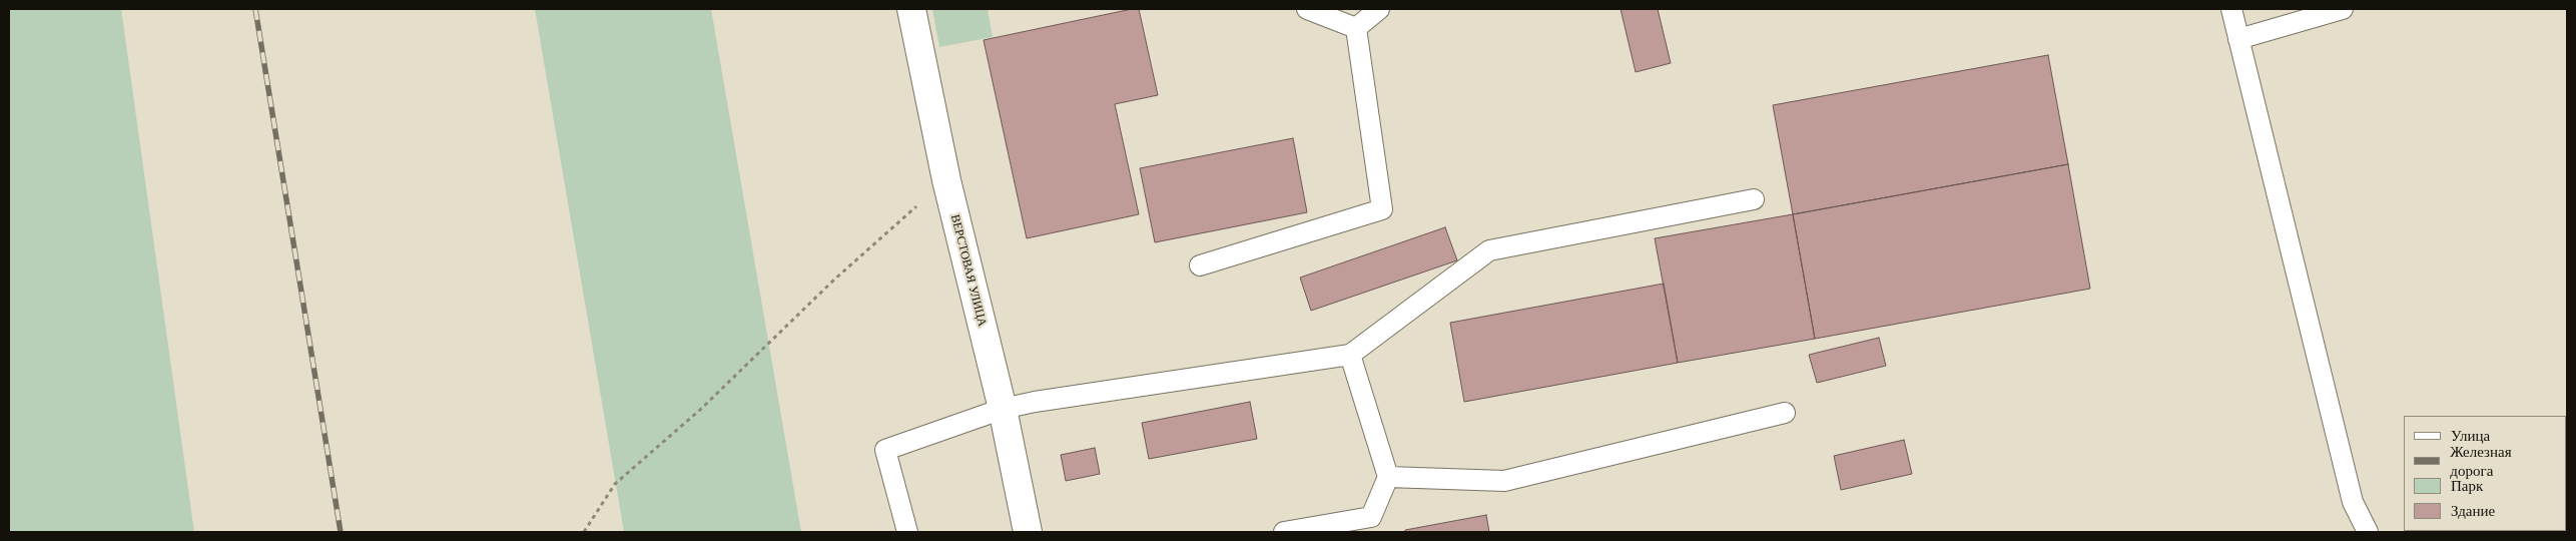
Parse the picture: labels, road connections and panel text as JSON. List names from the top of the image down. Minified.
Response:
{"streets":{"street":["ВЕРСТОВАЯ УЛИЦА"]},"legend":["Улица","Железная дорога","Парк","Здание"]}
